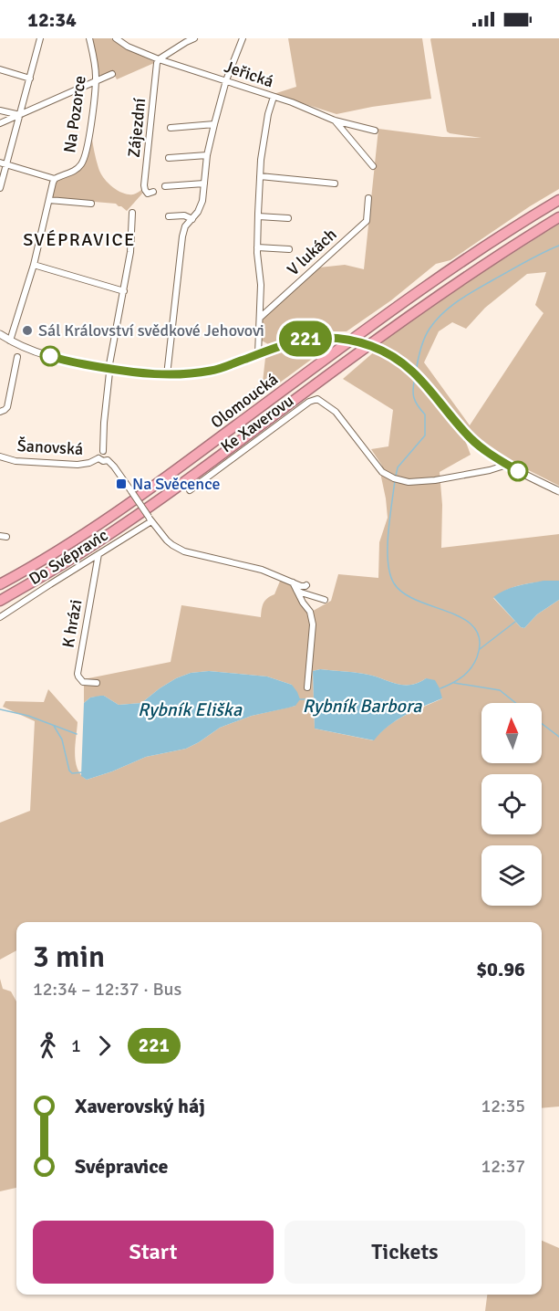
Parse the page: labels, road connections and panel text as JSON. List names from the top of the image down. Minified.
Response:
{"streets":{"highway":["Olomoucká"],"street":["Jeřická","Na Pozorce","Zájezdní","V lukách","Ke Xaverovu","Šanovská","Do Svépravic","K hrázi"]},"crossings":[["Jeřická","Zájezdní"],["Do Svépravic","K hrázi"]],"districts":["SVÉPRAVICE"],"water":["Rybník Barbora","Rybník Eliška"],"places":{"other":["Sál Království svědkové Jehovovi"],"transit":["Na Svěcence"]},"lines":["bus line 221"],"north":"top","page":{"status":"12:34","on_map":"221","heading":["3 min","12:34 – 12:37 · Bus","$0.96"],"legs":["1","221"],"list":[{"name":"Xaverovský háj","value":"12:35"},{"name":"Svépravice","value":"12:37"}],"buttons":["Start","Tickets"]}}
